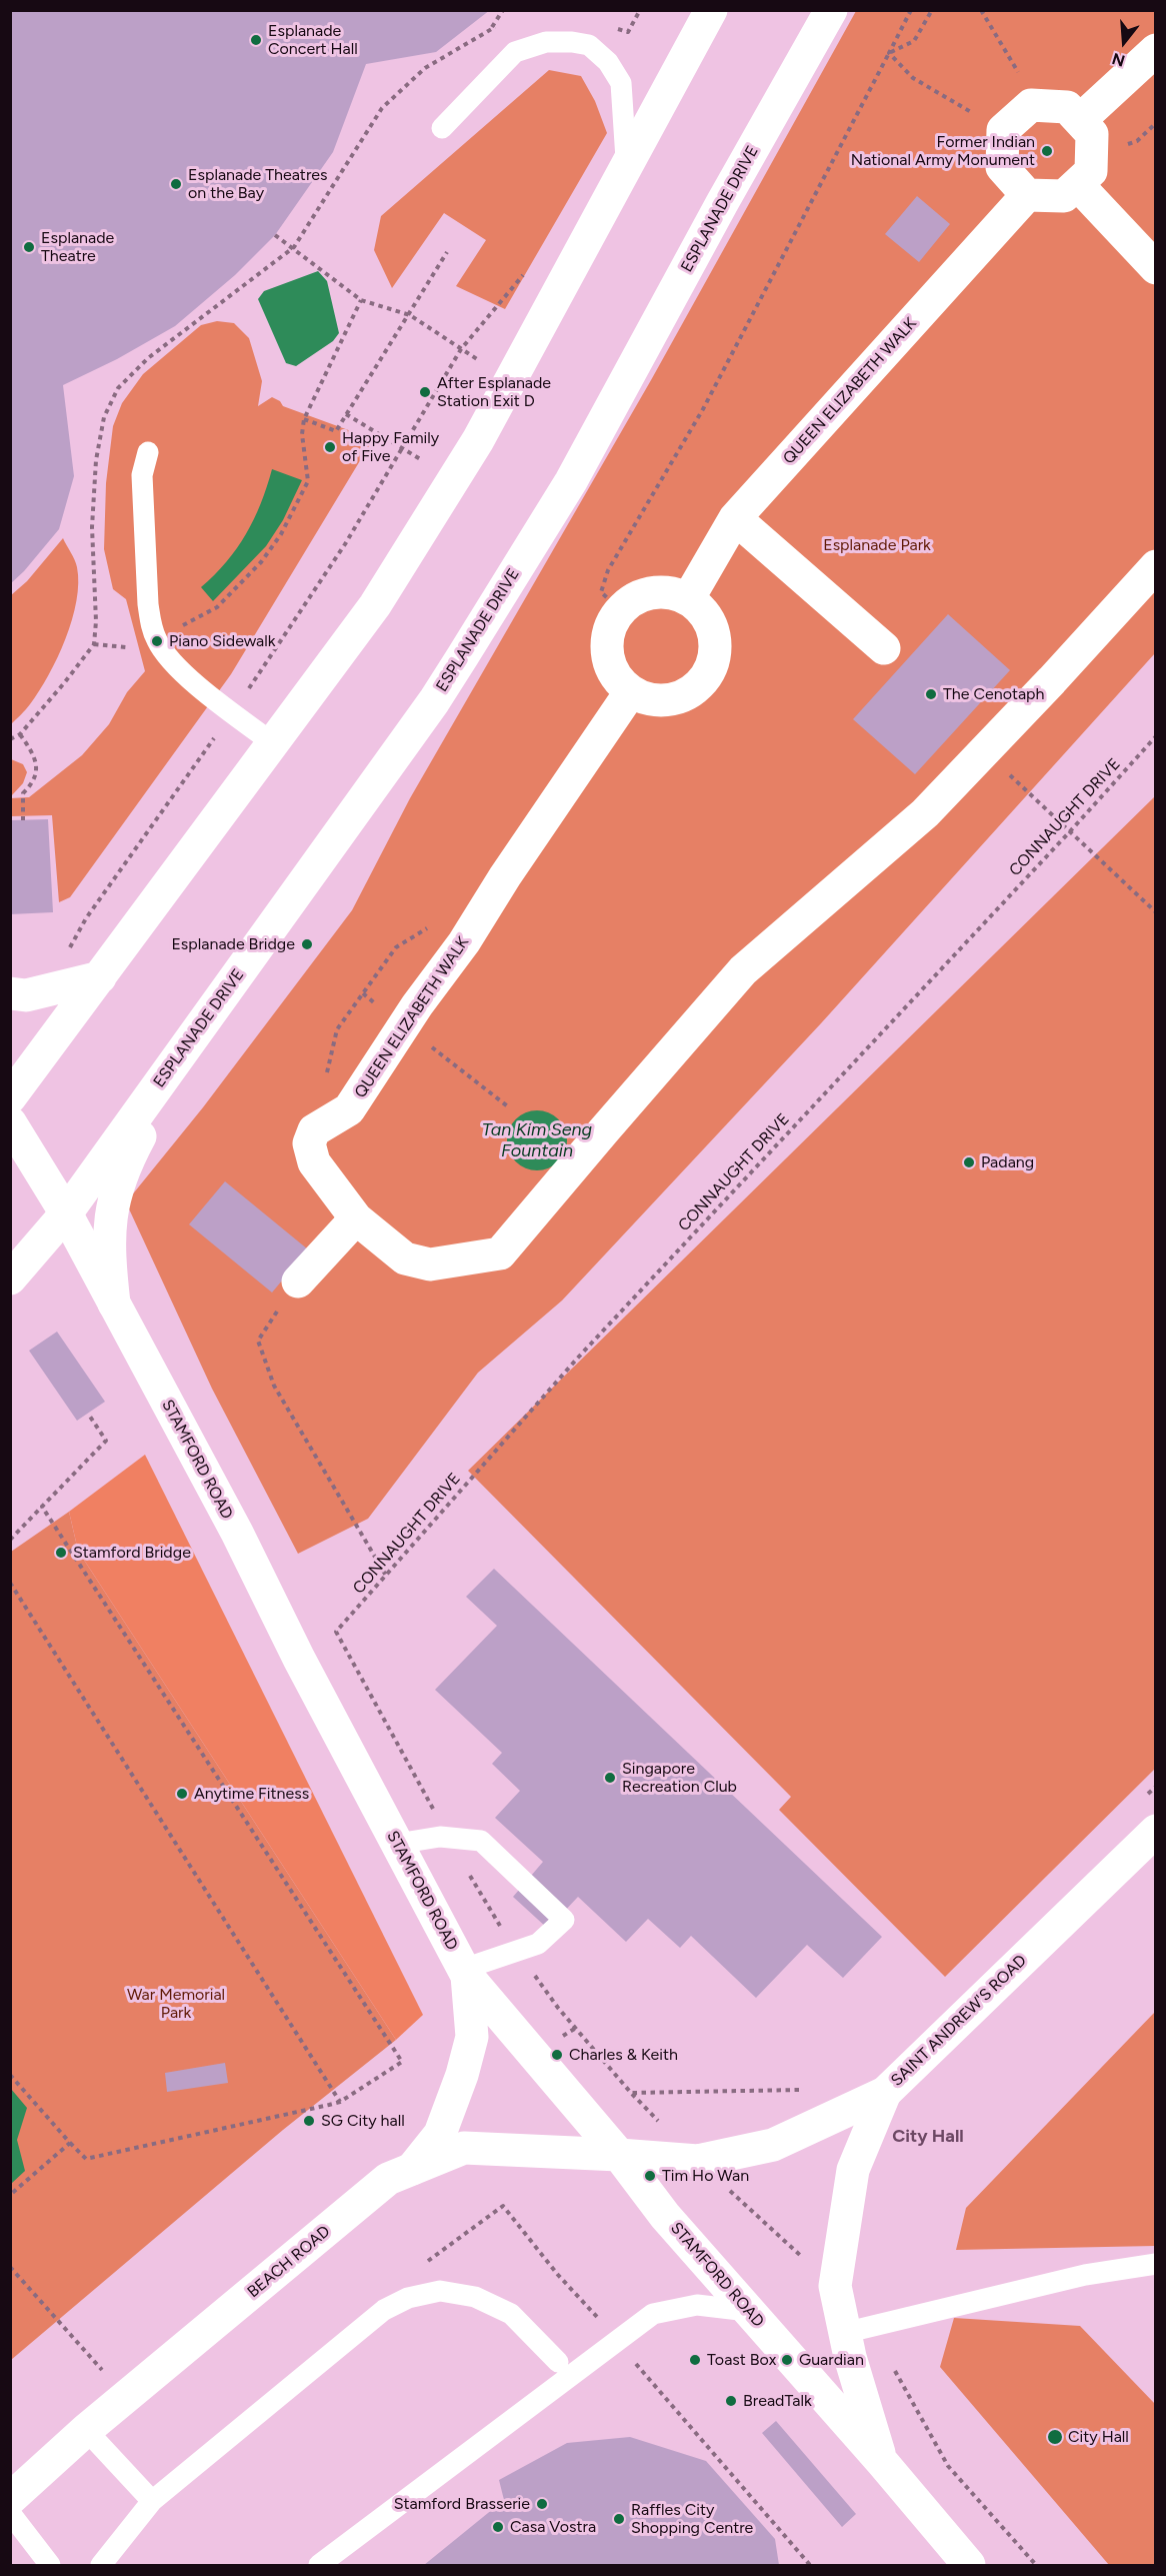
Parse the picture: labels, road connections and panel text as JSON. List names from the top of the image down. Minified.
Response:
{"streets":{"main road":["ESPLANADE DRIVE","QUEEN ELIZABETH WALK","STAMFORD ROAD","SAINT ANDREW'S ROAD","BEACH ROAD"],"path":["CONNAUGHT DRIVE"]},"crossings":[["ESPLANADE DRIVE","STAMFORD ROAD"],["STAMFORD ROAD","SAINT ANDREW'S ROAD"],["STAMFORD ROAD","BEACH ROAD"],["SAINT ANDREW'S ROAD","BEACH ROAD"]],"districts":["City Hall"],"water":["Tan Kim Seng Fountain"],"parks":["Esplanade Park","War Memorial Park"],"places":["Esplanade Concert Hall","Former Indian National Army Monument","Esplanade Theatres on the Bay","Esplanade Theatre","After Esplanade Station Exit D","Happy Family of Five","Piano Sidewalk","The Cenotaph","Esplanade Bridge","Padang","Stamford Bridge","Singapore Recreation Club","Anytime Fitness","Charles & Keith","SG City hall","Tim Ho Wan","Toast Box","Guardian","BreadTalk","City Hall","Stamford Brasserie","Raffles City Shopping Centre","Casa Vostra"],"north":"bottom"}
